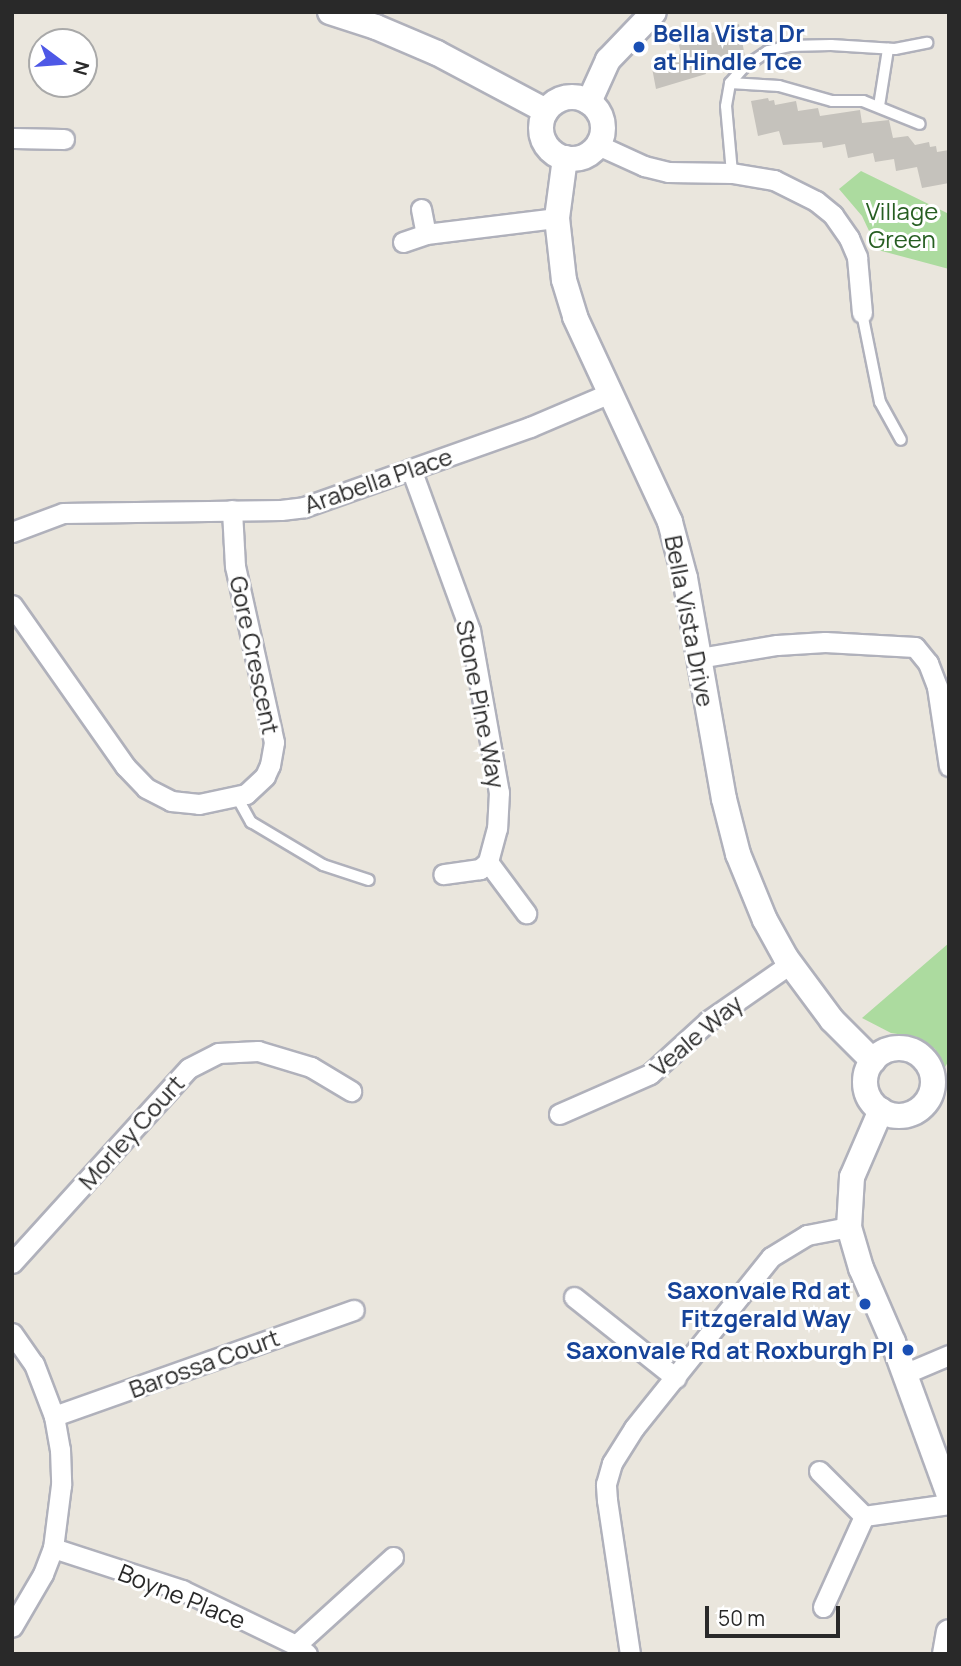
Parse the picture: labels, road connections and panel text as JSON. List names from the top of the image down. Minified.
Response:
{"streets":{"street":["Arabella Place","Bella Vista Drive","Gore Crescent","Stone Pine Way","Veale Way","Morley Court","Barossa Court","Boyne Place"]},"crossings":[["Arabella Place","Bella Vista Drive"],["Arabella Place","Gore Crescent"],["Arabella Place","Stone Pine Way"],["Bella Vista Drive","Veale Way"]],"parks":["Village Green"],"places":["Bella Vista Dr at Hindle Tce","Saxonvale Rd at Fitzgerald Way","Saxonvale Rd at Roxburgh Pl"],"scale_bar":"50 m","north":"right"}
